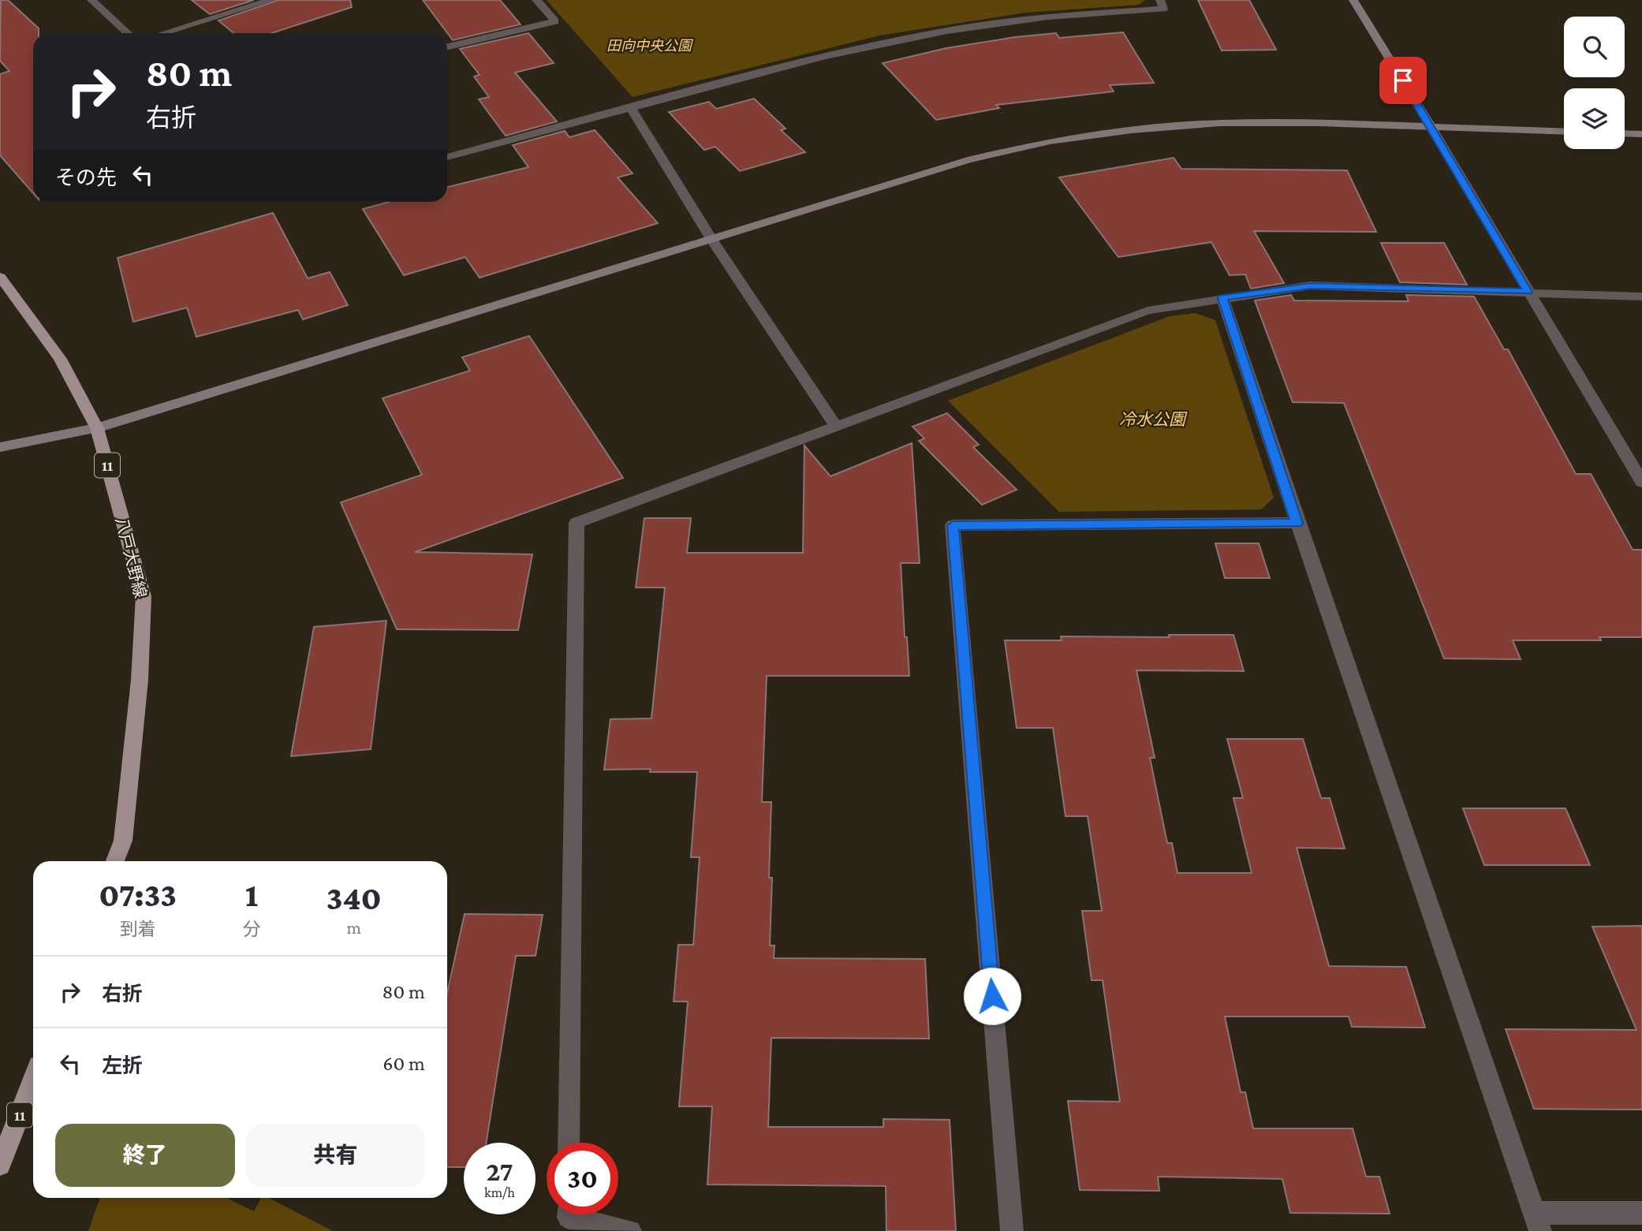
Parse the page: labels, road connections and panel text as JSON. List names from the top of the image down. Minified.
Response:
{"streets":{"main road":["11","八戸大野線"]},"parks":["田向中央公園","冷水公園"],"page":{"turn":["80 m","右折"],"then":"その先","eta":["07:33","到着","1","分","340","m"],"list":[{"name":"右折","value":"80 m"},{"name":"左折","value":"60 m"}],"buttons":["終了","共有"],"speed":"27 km/h","limit":"30"}}
